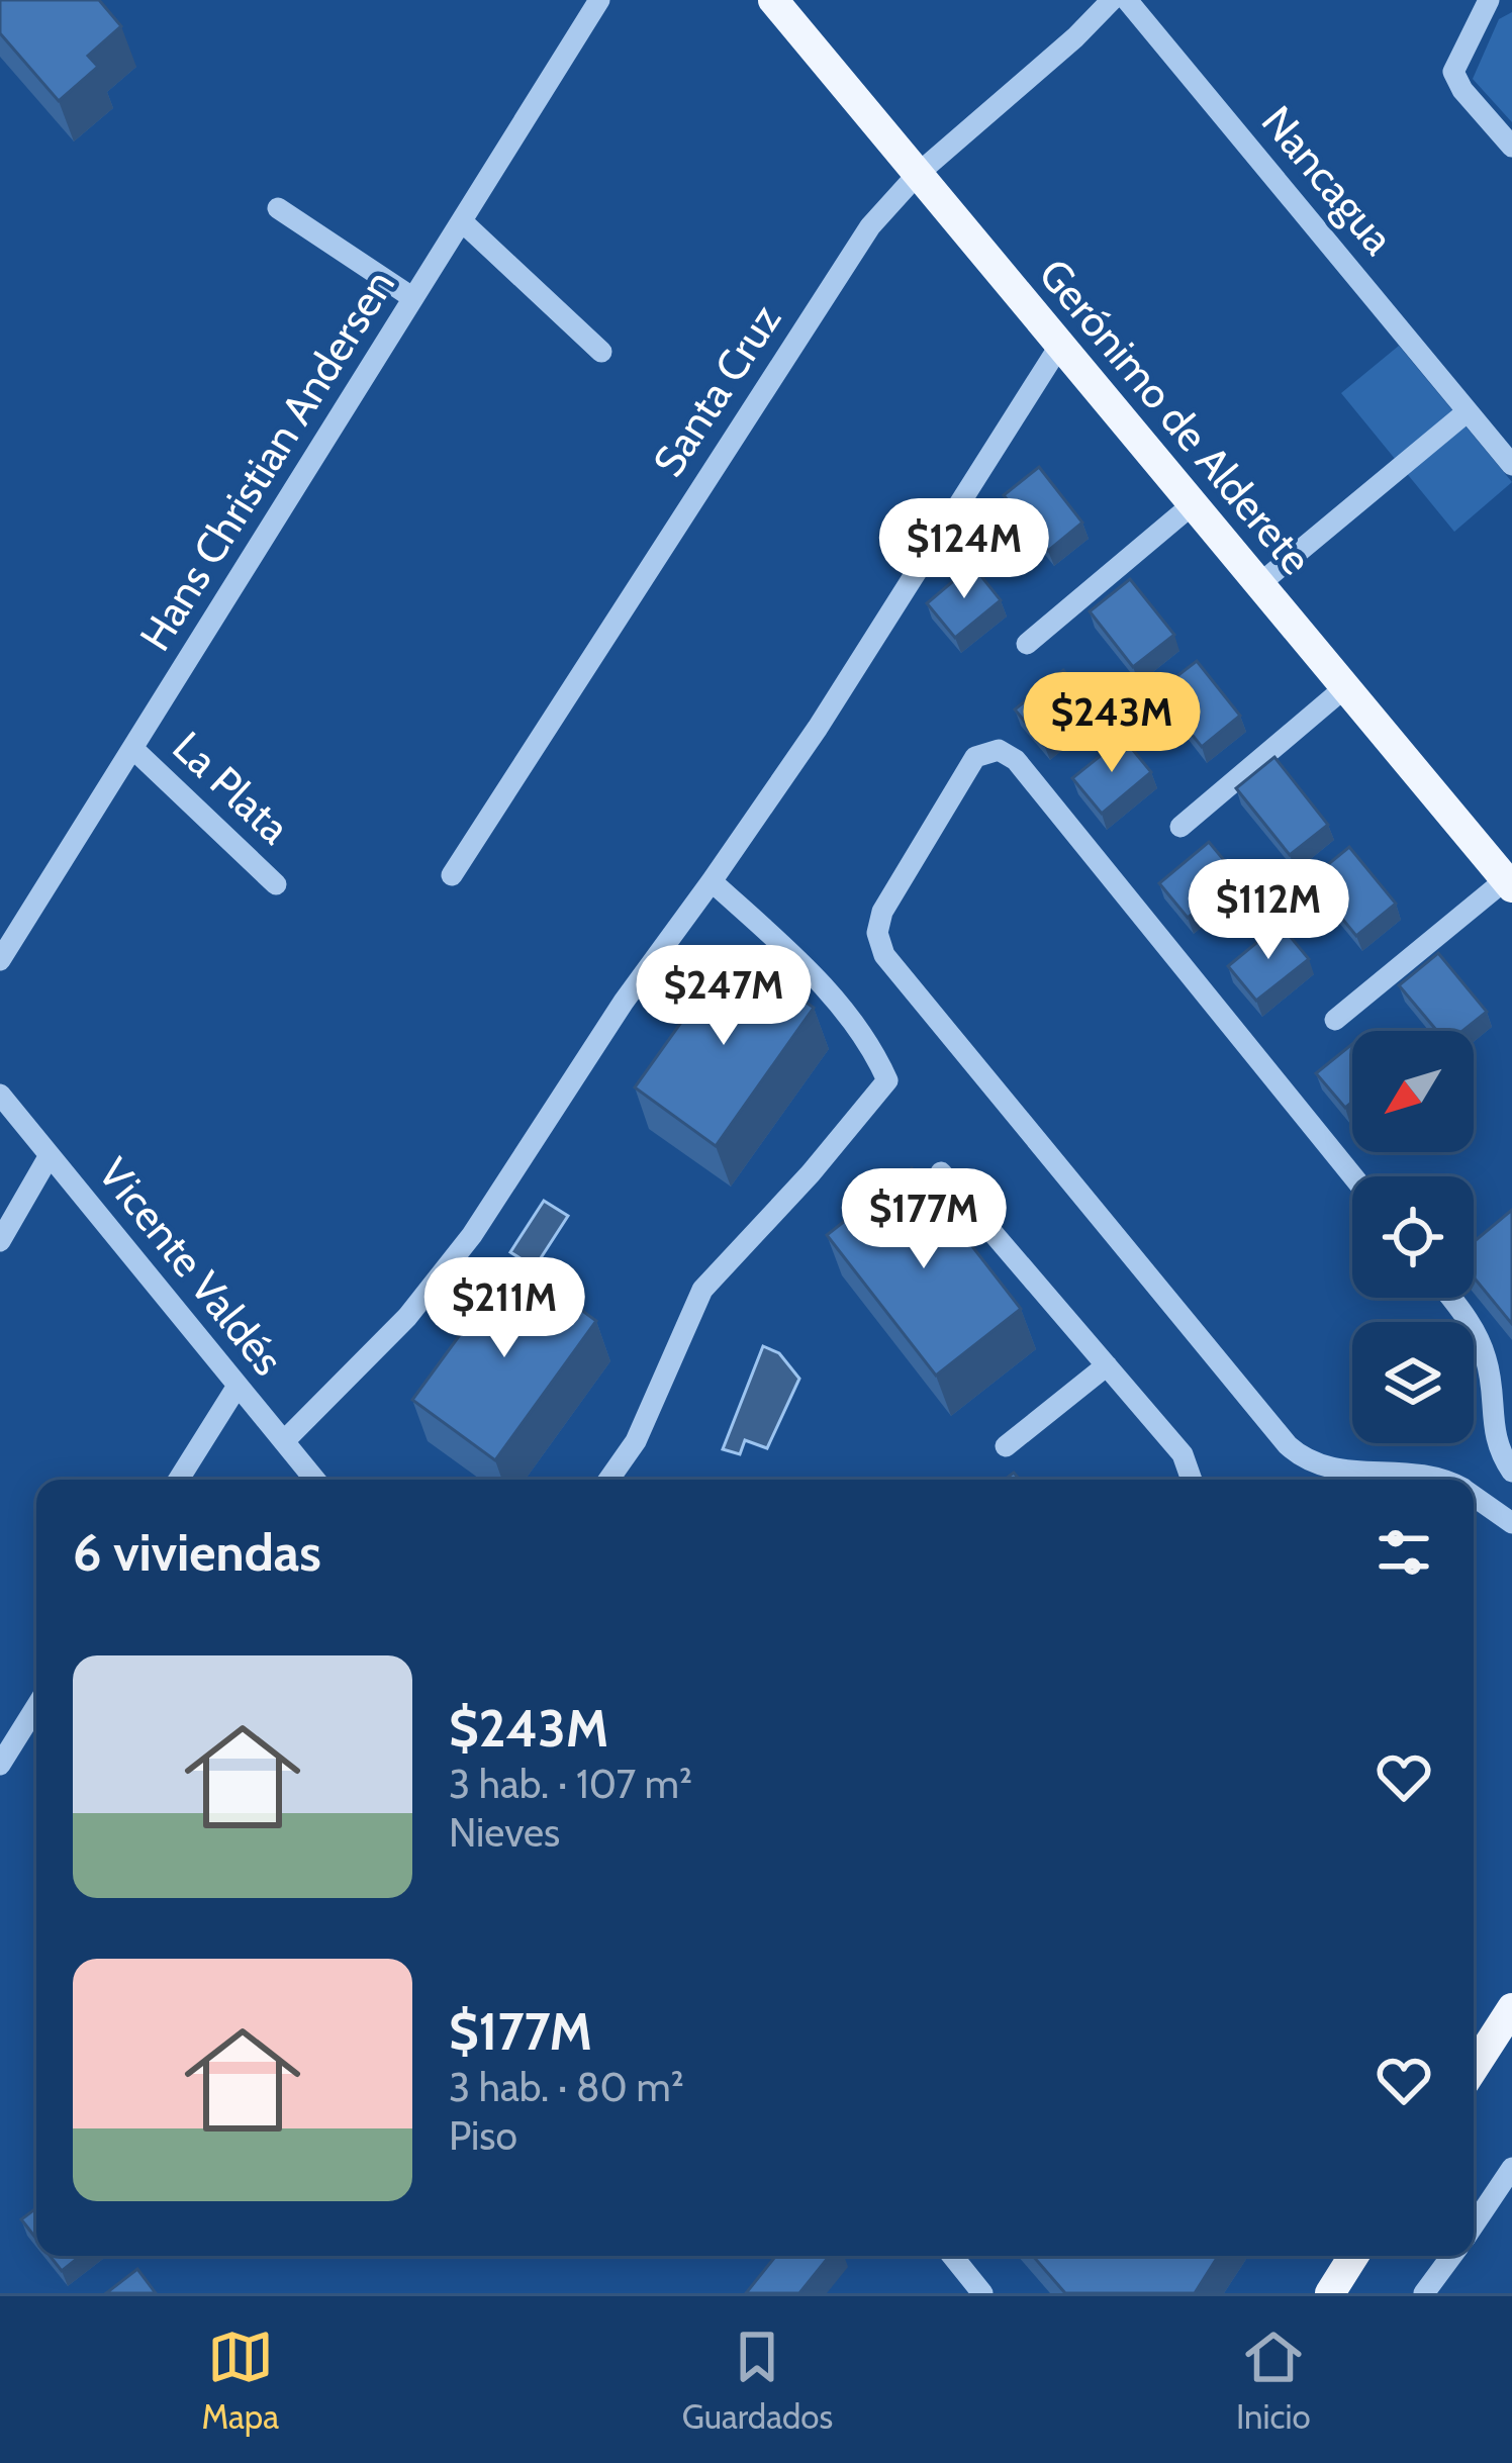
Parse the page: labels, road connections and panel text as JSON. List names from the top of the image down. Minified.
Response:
{"streets":{"main road":["Gerónimo de Alderete"],"street":["Nancagua","Santa Cruz","Hans Christian Andersen","La Plata","Vicente Valdés"]},"crossings":[["Santa Cruz","Gerónimo de Alderete"],["Hans Christian Andersen","La Plata"]],"north":"bottom left","page":{"price":["$124M","$243M","$112M","$247M","$177M","$211M"],"heading":"6 viviendas","list":[{"name":"$243M","note":"3 hab. · 107 m² · Nieves"},{"name":"$177M","note":"3 hab. · 80 m² · Piso"}],"tabs":["Mapa","Guardados","Inicio"]}}
